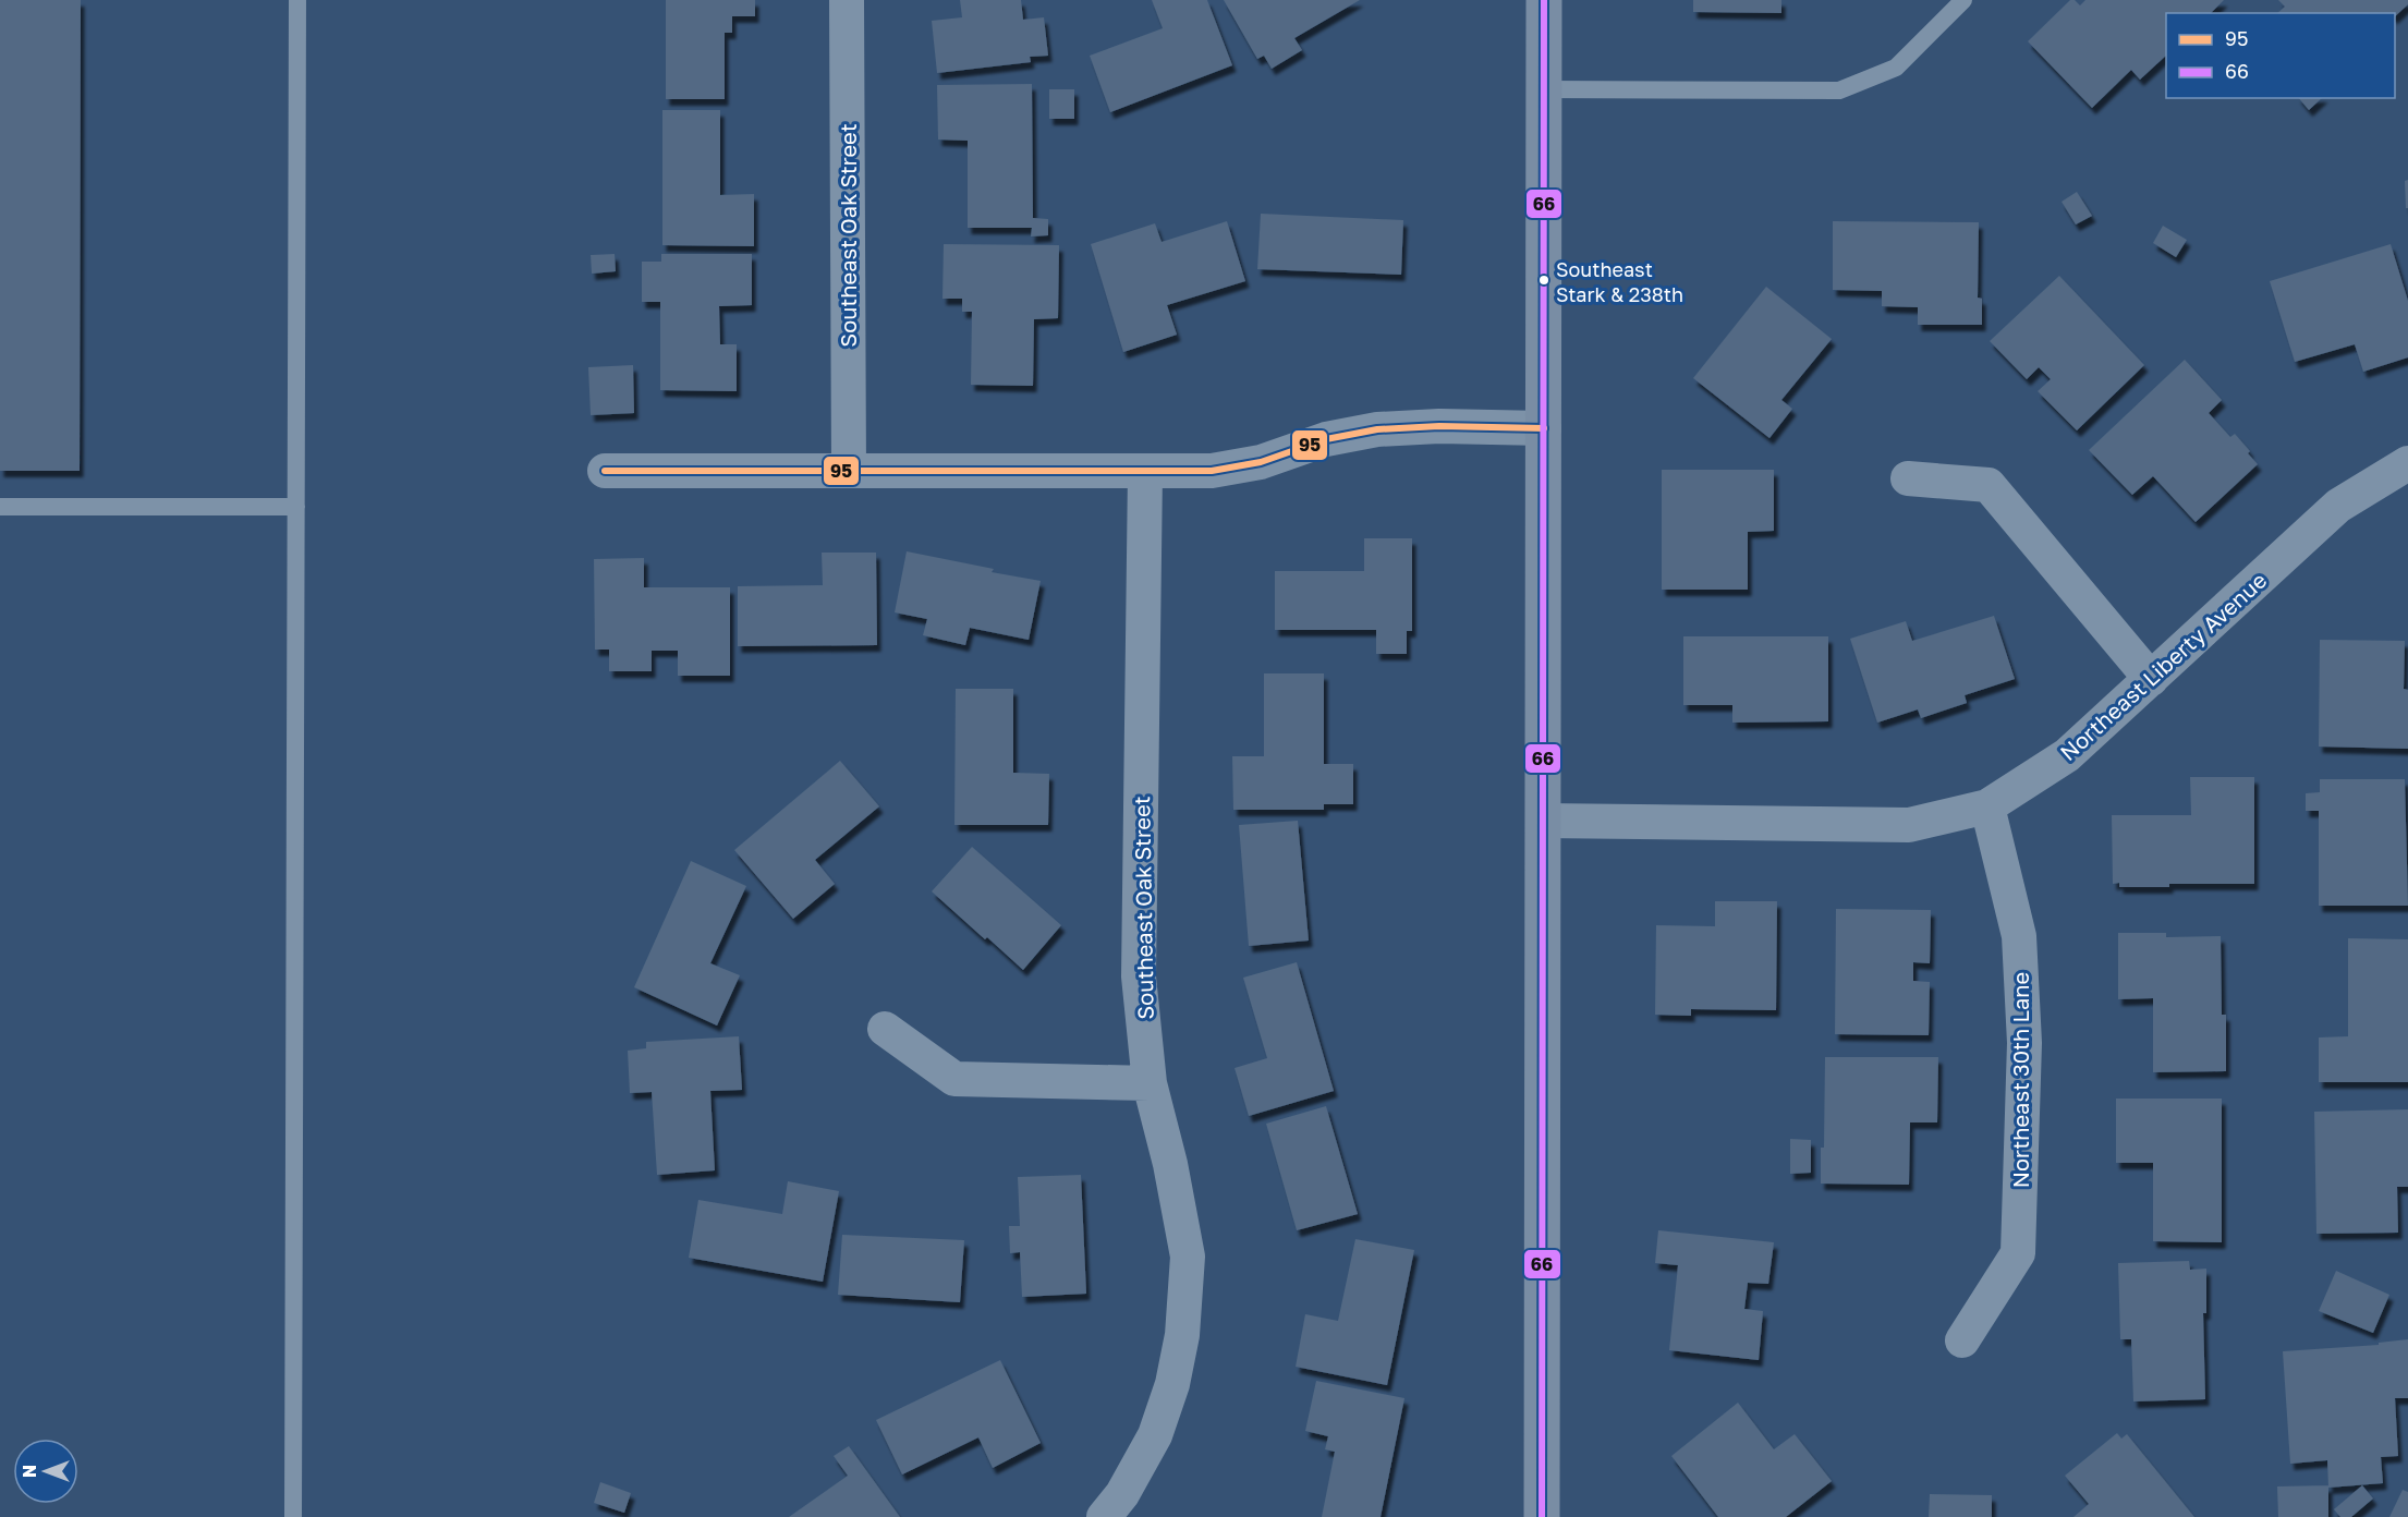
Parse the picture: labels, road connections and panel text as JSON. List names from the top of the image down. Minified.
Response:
{"streets":{"street":["Southeast Oak Street","Northeast Liberty Avenue","Northeast 30th Lane"]},"crossings":[["Northeast Liberty Avenue","Northeast 30th Lane"]],"places":["Southeast Stark & 238th"],"lines":["transit line 66","transit line 95"],"legend":["95","66"],"north":"left"}
